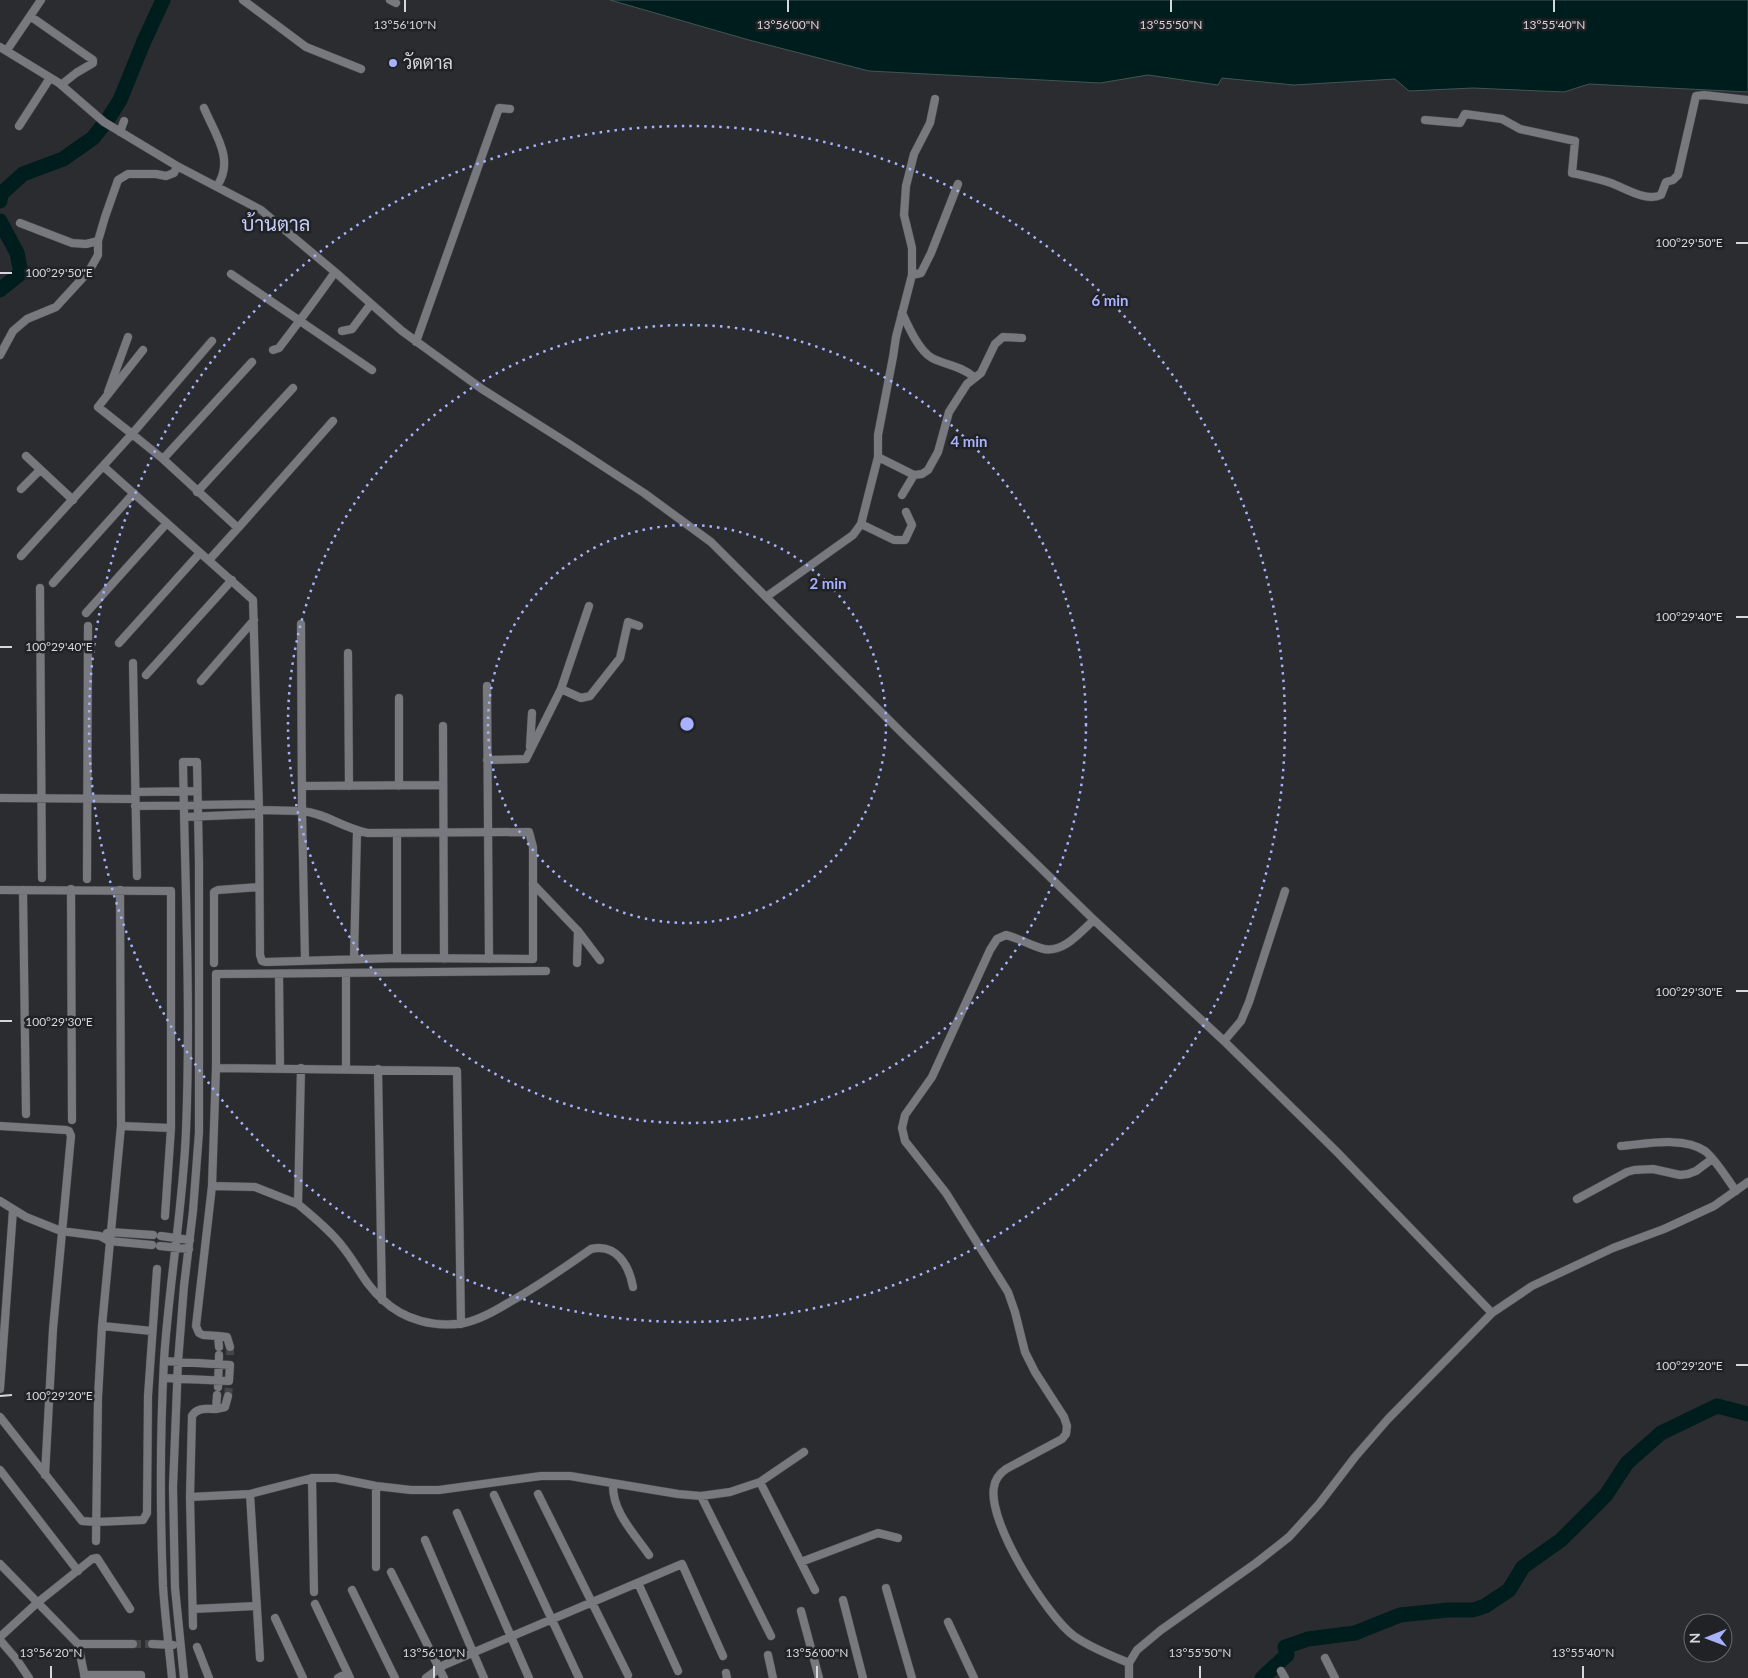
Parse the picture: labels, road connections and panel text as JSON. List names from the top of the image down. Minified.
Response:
{"districts":["บ้านตาล"],"places":["วัดตาล"],"north":"left","coordinates":["13°56'10\"N","13°56'00\"N","13°55'50\"N","13°55'40\"N","100°29'50\"E","100°29'40\"E","100°29'30\"E","100°29'20\"E","13°56'20\"N"],"rings":["6 min","4 min","2 min"]}
